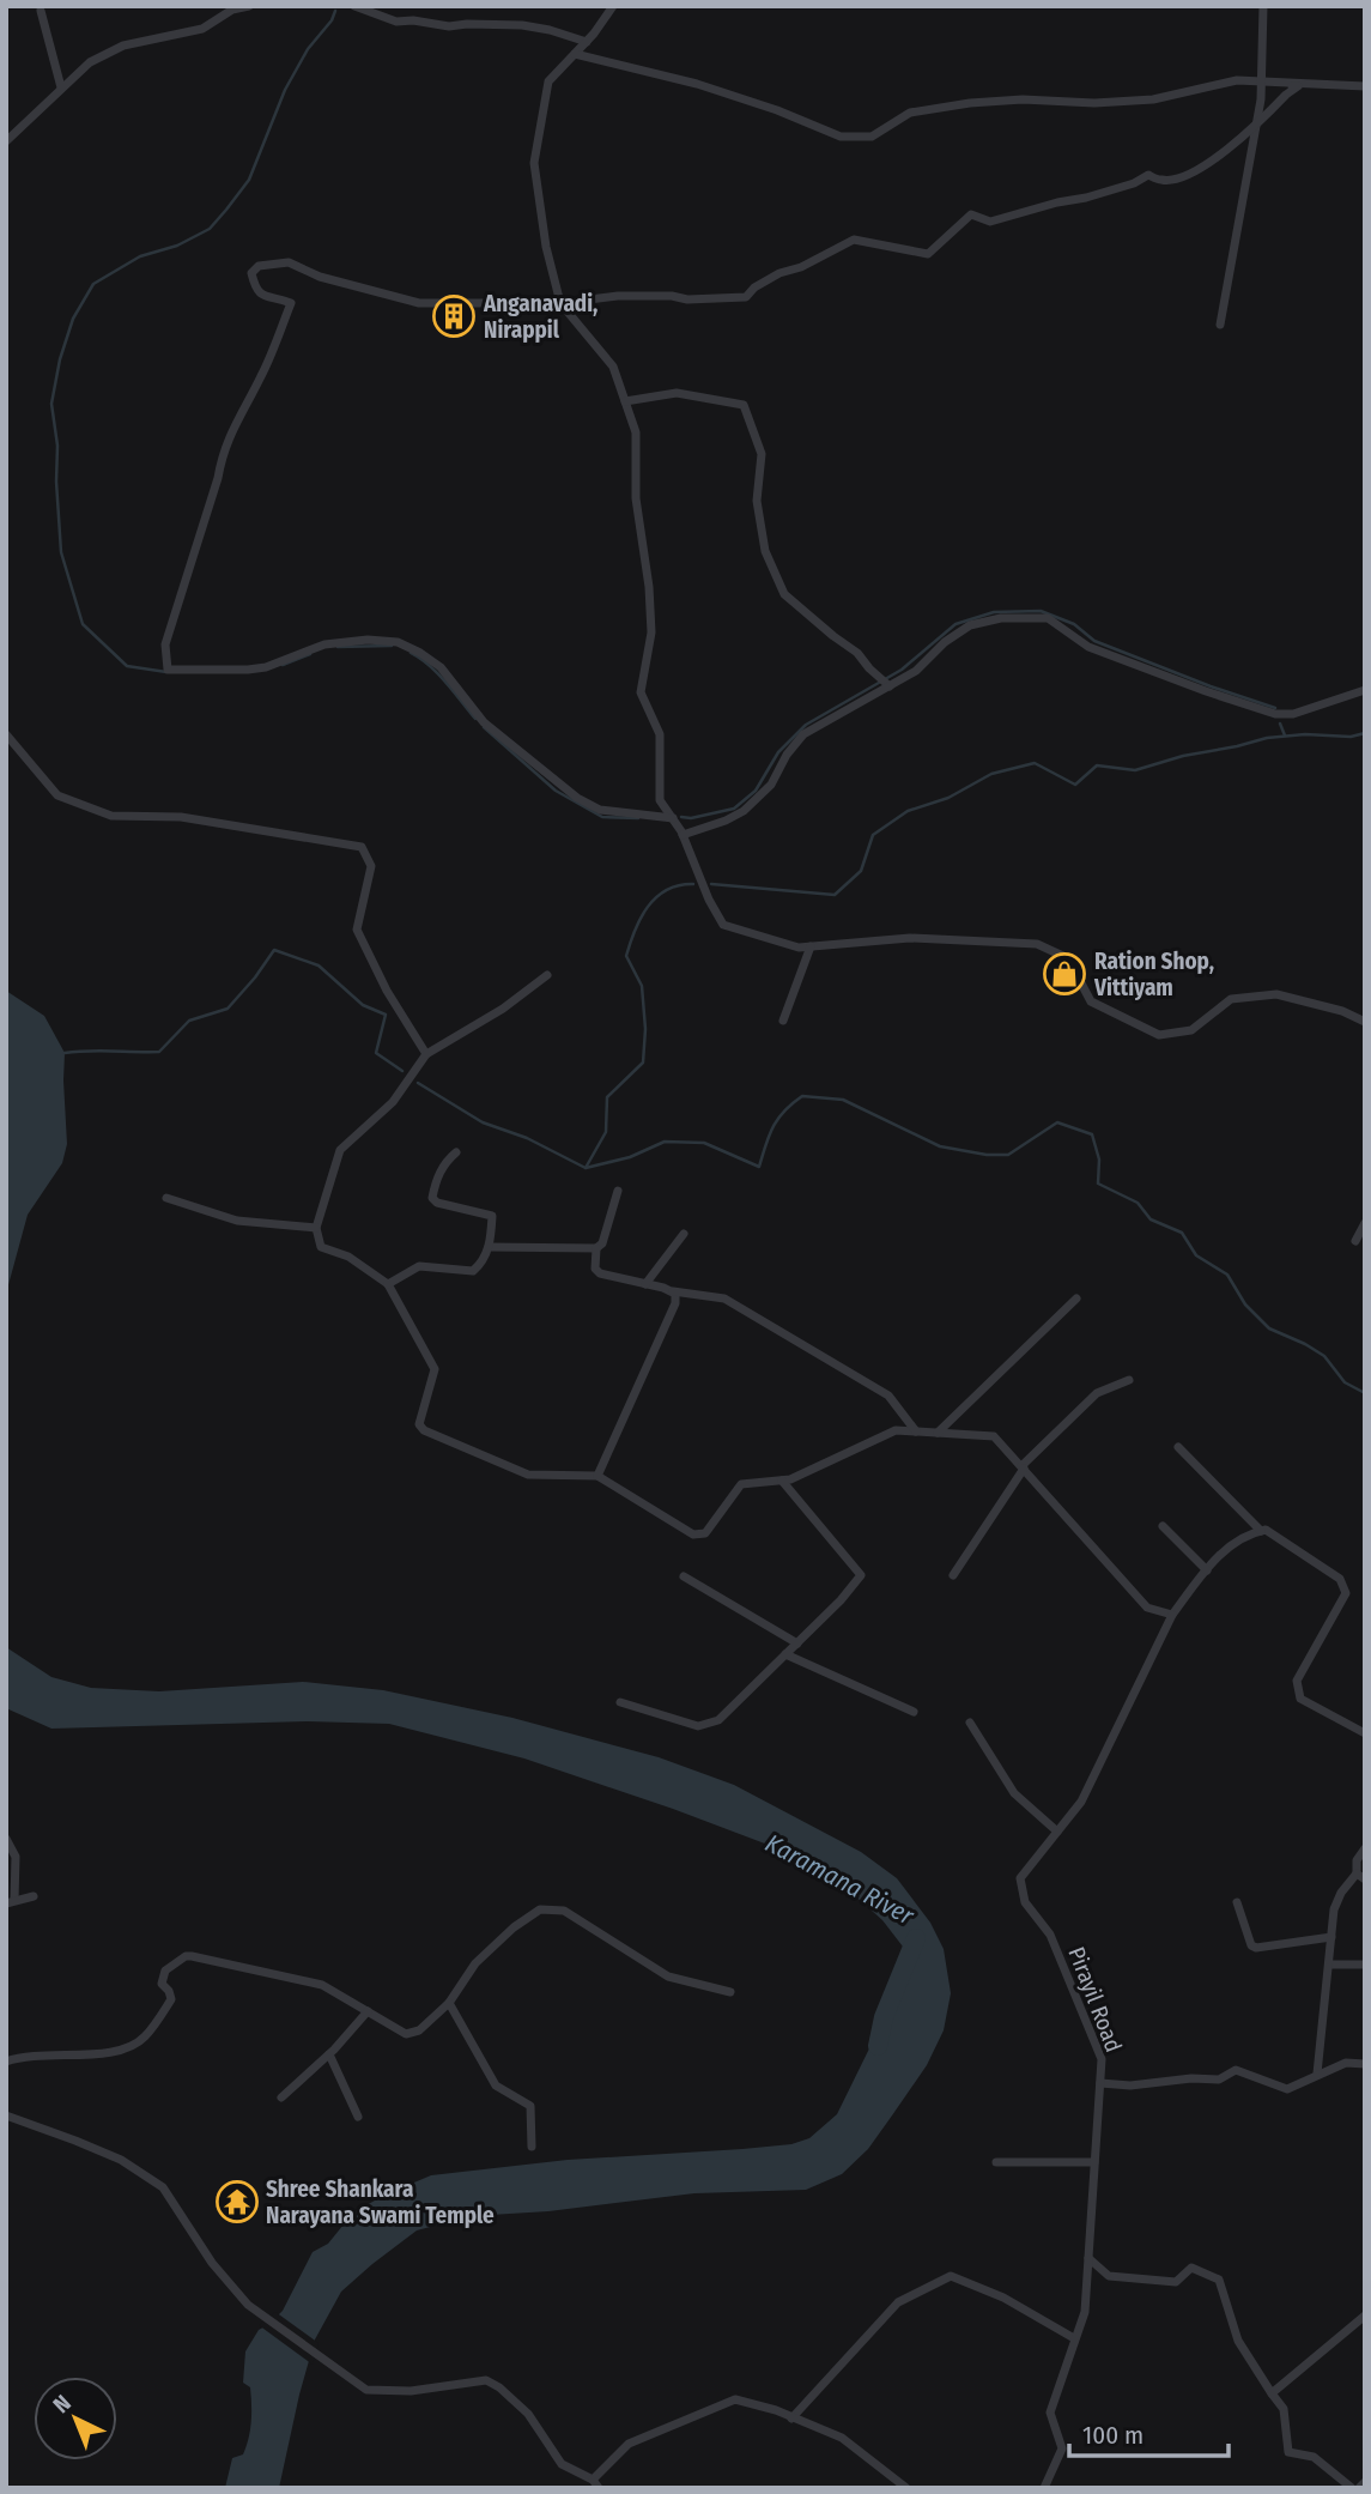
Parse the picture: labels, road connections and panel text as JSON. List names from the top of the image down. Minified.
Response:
{"streets":{"street":["Pirayil Road"]},"water":["Karamana River"],"places":{"building":["Anganavadi, Nirappil"],"shop":["Ration Shop, Vittiyam"],"temple":["Shree Shankara Narayana Swami Temple"]},"scale_bar":"100 m","north":"top left"}
